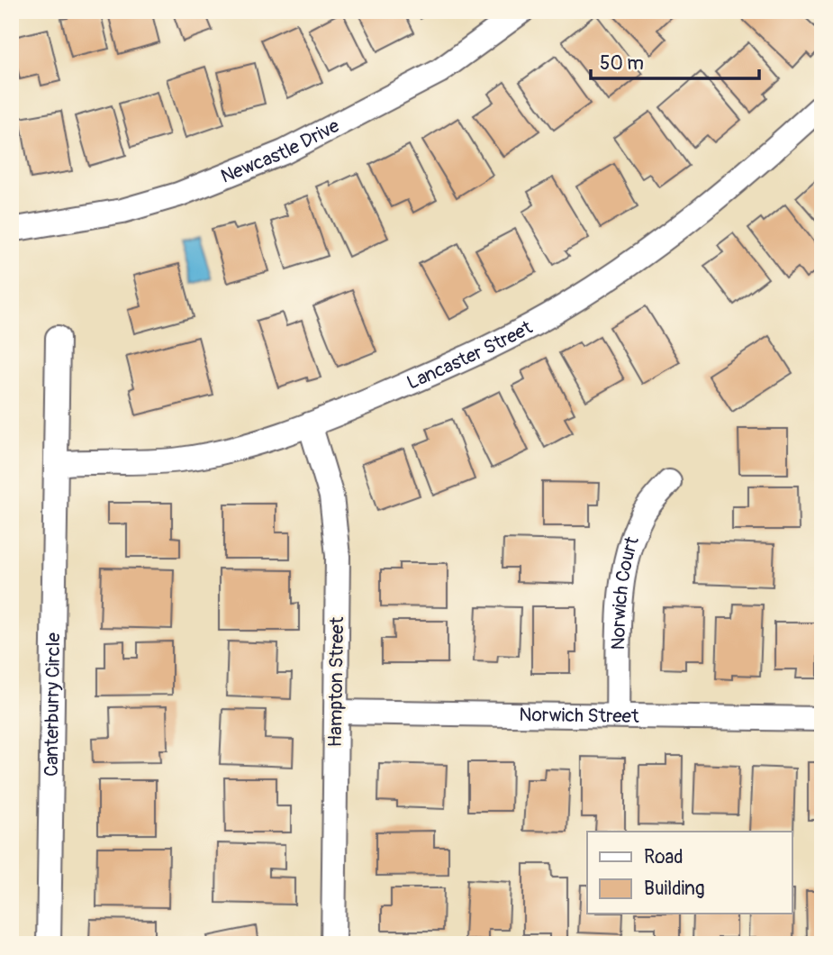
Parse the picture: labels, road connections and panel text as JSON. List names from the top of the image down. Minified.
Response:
{"streets":{"street":["Newcastle Drive","Lancaster Street","Norwich Court","Hampton Street","Canterburry Circle","Norwich Street"]},"crossings":[["Lancaster Street","Hampton Street"],["Lancaster Street","Canterburry Circle"],["Norwich Court","Norwich Street"],["Hampton Street","Norwich Street"]],"legend":["Road","Building"],"scale_bar":"50 m"}
